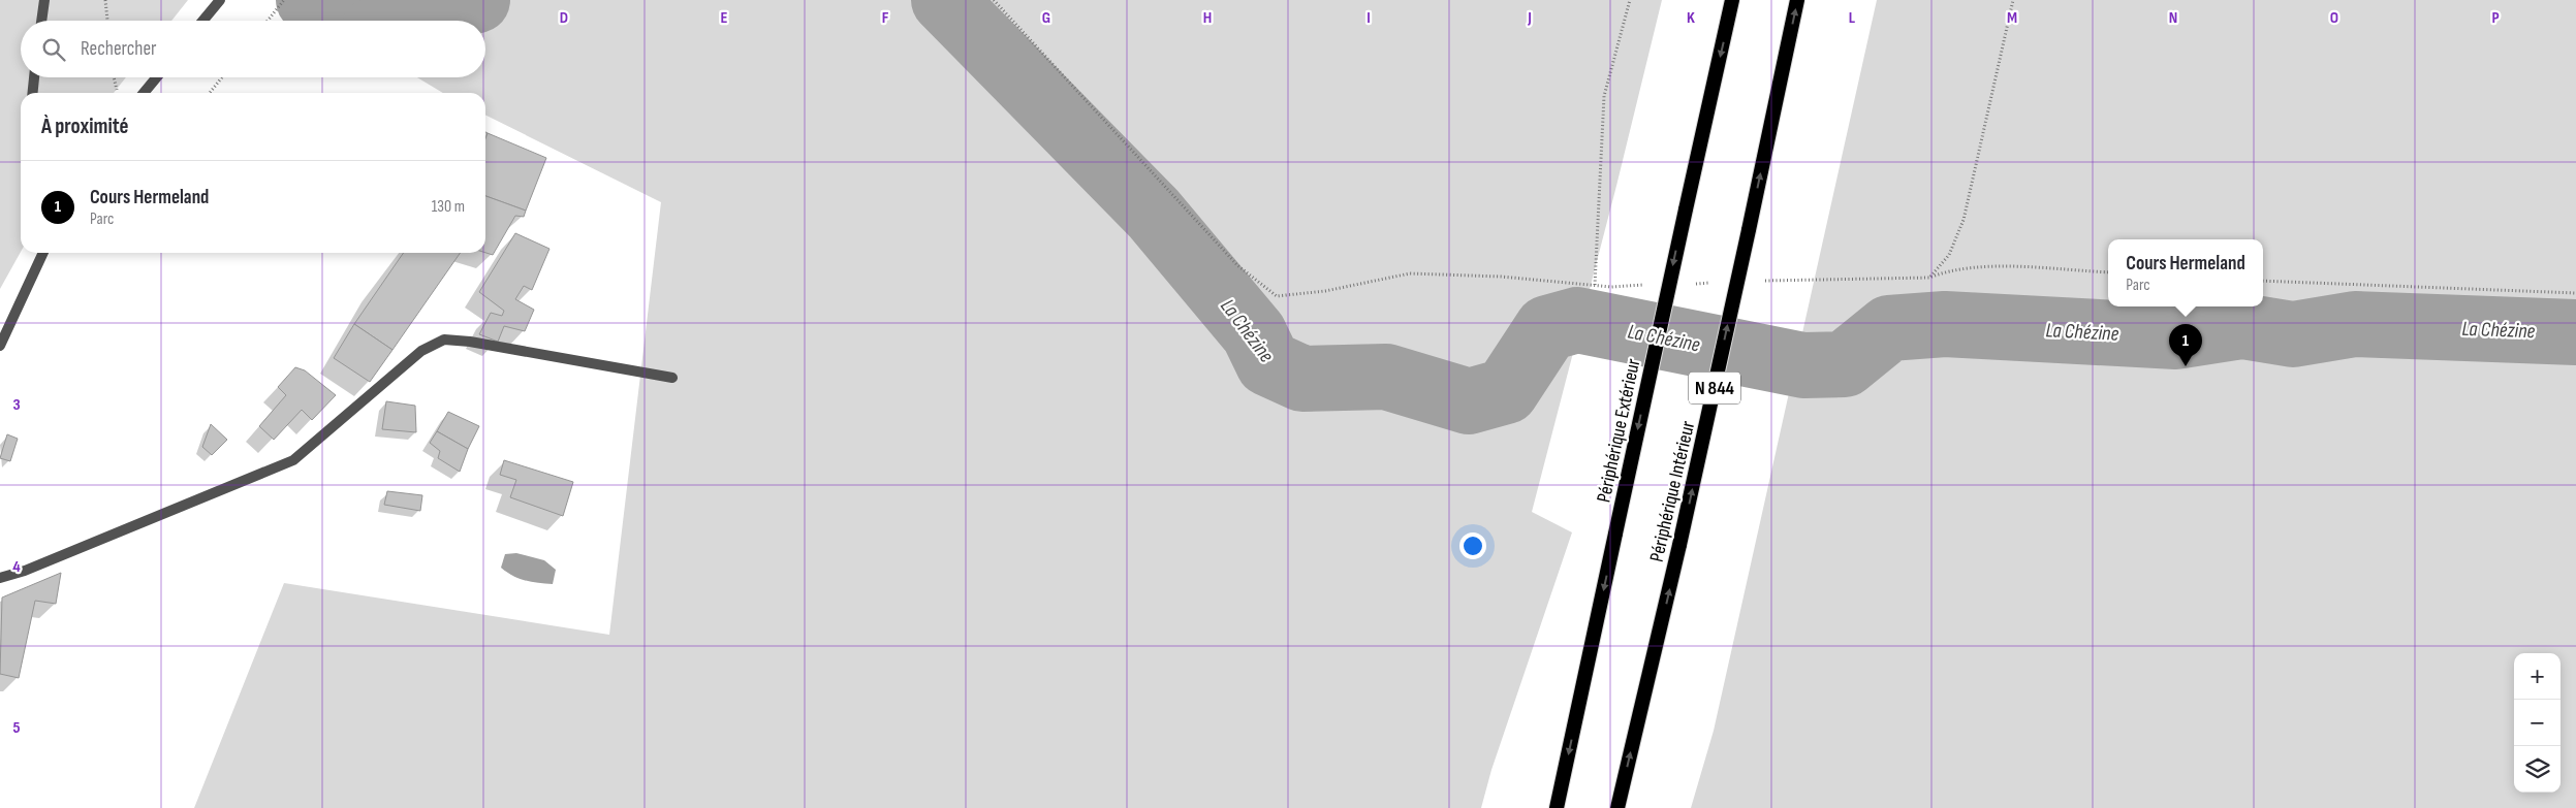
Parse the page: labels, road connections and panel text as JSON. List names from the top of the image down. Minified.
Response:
{"streets":{"highway":["N 844","Périphérique Extérieur","Périphérique Intérieur"]},"one_way":["Périphérique Extérieur","Périphérique Intérieur"],"water":["La Chézine"],"page":{"search":"Rechercher","heading":"À proximité","list":[{"mark":"1","name":"Cours Hermeland","note":"Parc","value":"130 m"}],"popup":["Cours Hermeland","Parc"],"pins":"1","map_buttons":["+","−"]},"grid":{"columns":["D","E","F","G","H","I","J","K","L","M","N","O","P"],"rows":["3","4","5"]}}
